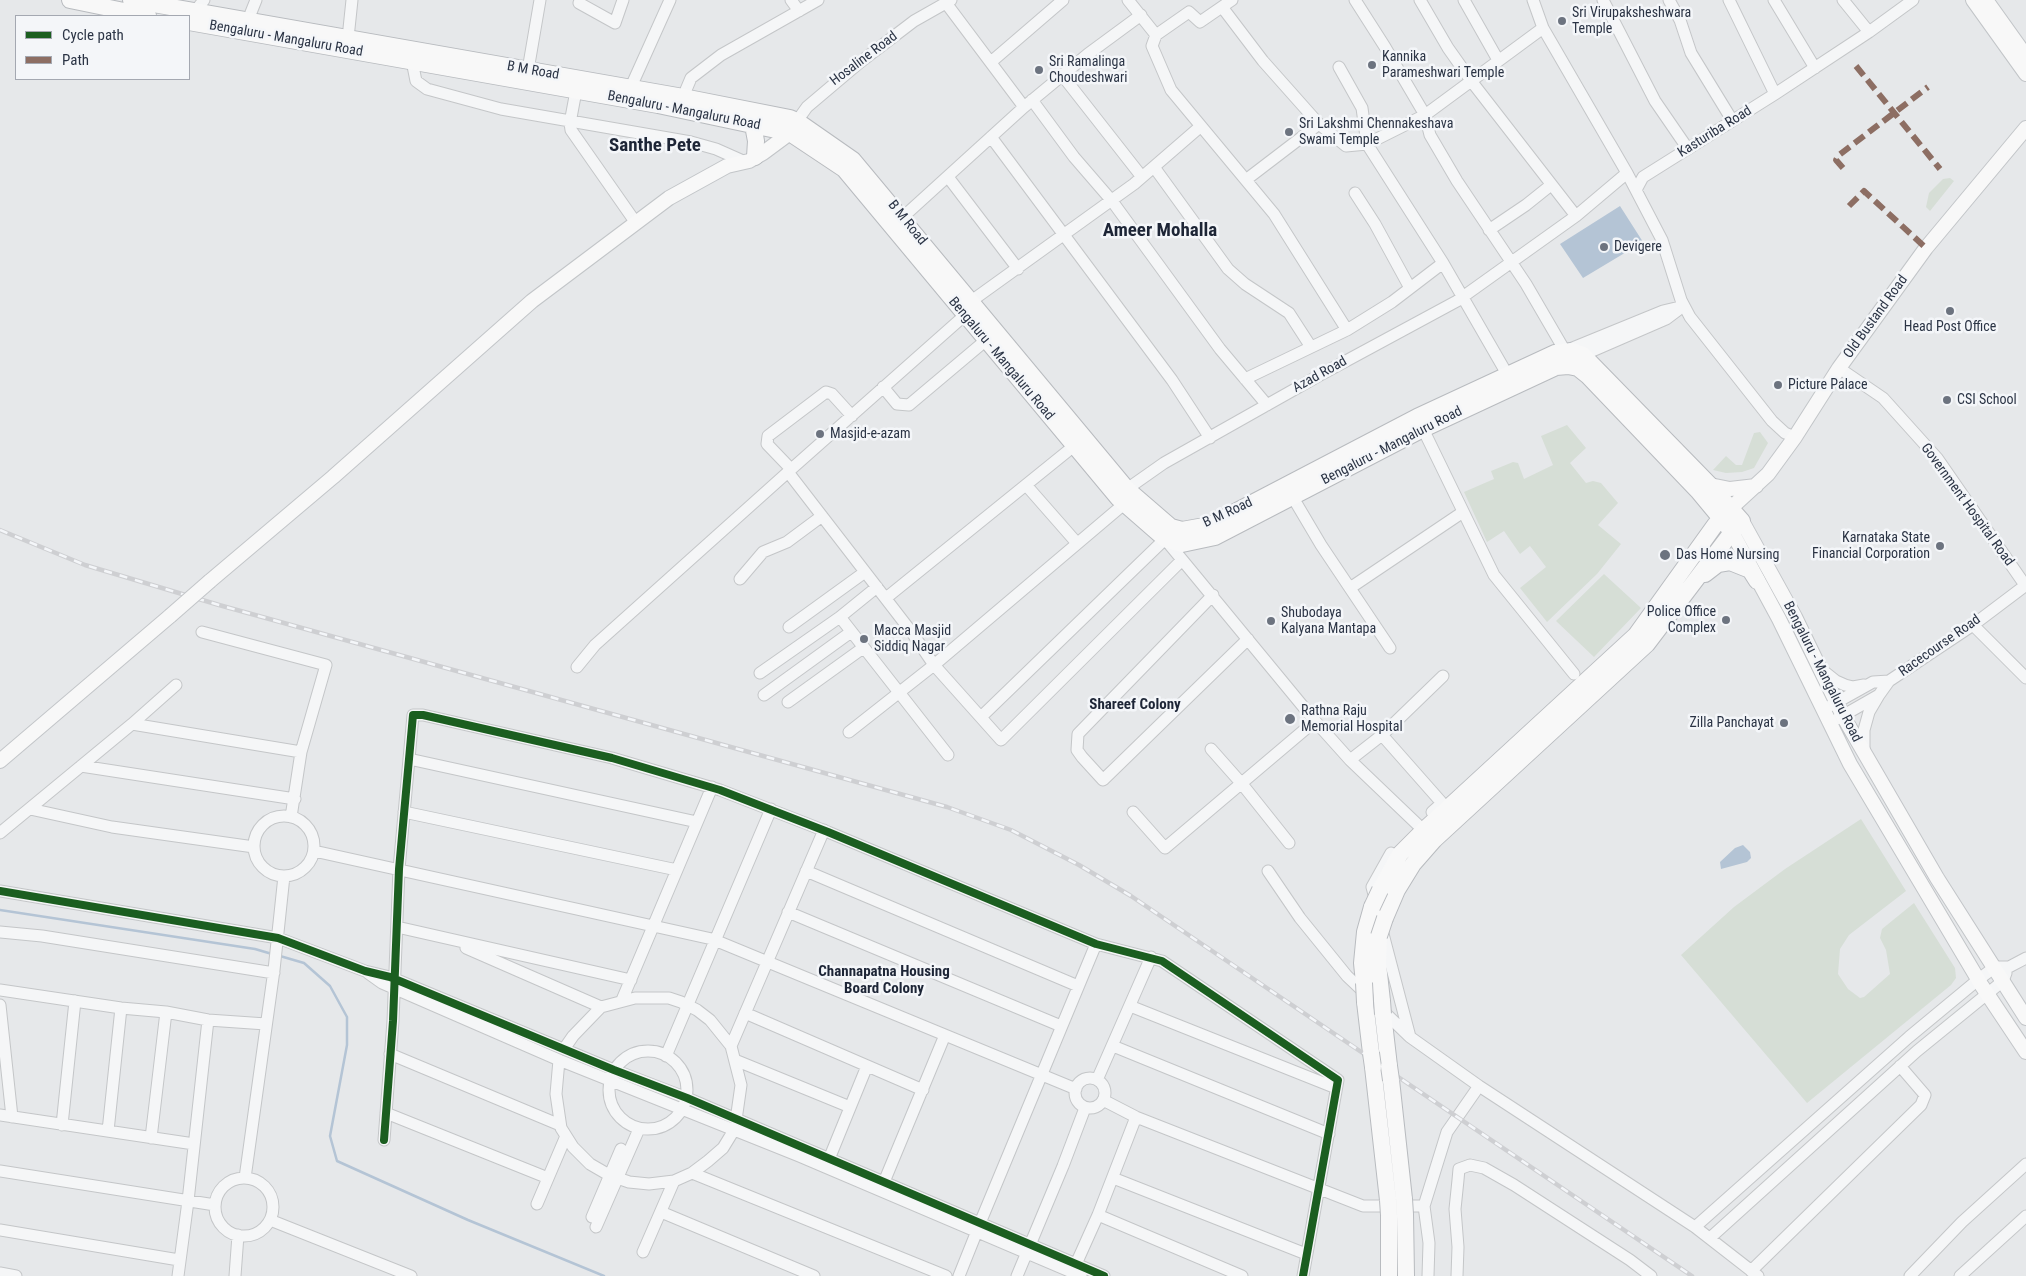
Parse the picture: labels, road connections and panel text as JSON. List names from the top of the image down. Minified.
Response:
{"streets":{"highway":["Bengaluru - Mangaluru Road","B M Road"],"main road":["Old Bustand Road"],"street":["Hosaline Road","Kasturiba Road","Azad Road","Government Hospital Road","Racecourse Road"]},"crossings":[["Bengaluru - Mangaluru Road","Hosaline Road"],["Bengaluru - Mangaluru Road","B M Road"],["Bengaluru - Mangaluru Road","Old Bustand Road"],["Bengaluru - Mangaluru Road","Azad Road"],["Bengaluru - Mangaluru Road","Racecourse Road"],["Hosaline Road","B M Road"],["B M Road","Azad Road"],["Old Bustand Road","Government Hospital Road"],["Government Hospital Road","Racecourse Road"]],"districts":["Santhe Pete","Ameer Mohalla","Shareef Colony","Channapatna Housing Board Colony"],"places":["Sri Virupaksheshwara Temple","Kannika Parameshwari Temple","Sri Ramalinga Choudeshwari","Sri Lakshmi Chennakeshava Swami Temple","Devigere","Head Post Office","Picture Palace","CSI School","Masjid-e-azam","Karnataka State Financial Corporation","Das Home Nursing","Police Office Complex","Shubodaya Kalyana Mantapa","Macca Masjid Siddiq Nagar","Rathna Raju Memorial Hospital","Zilla Panchayat"],"legend":["Cycle path","Path"]}
